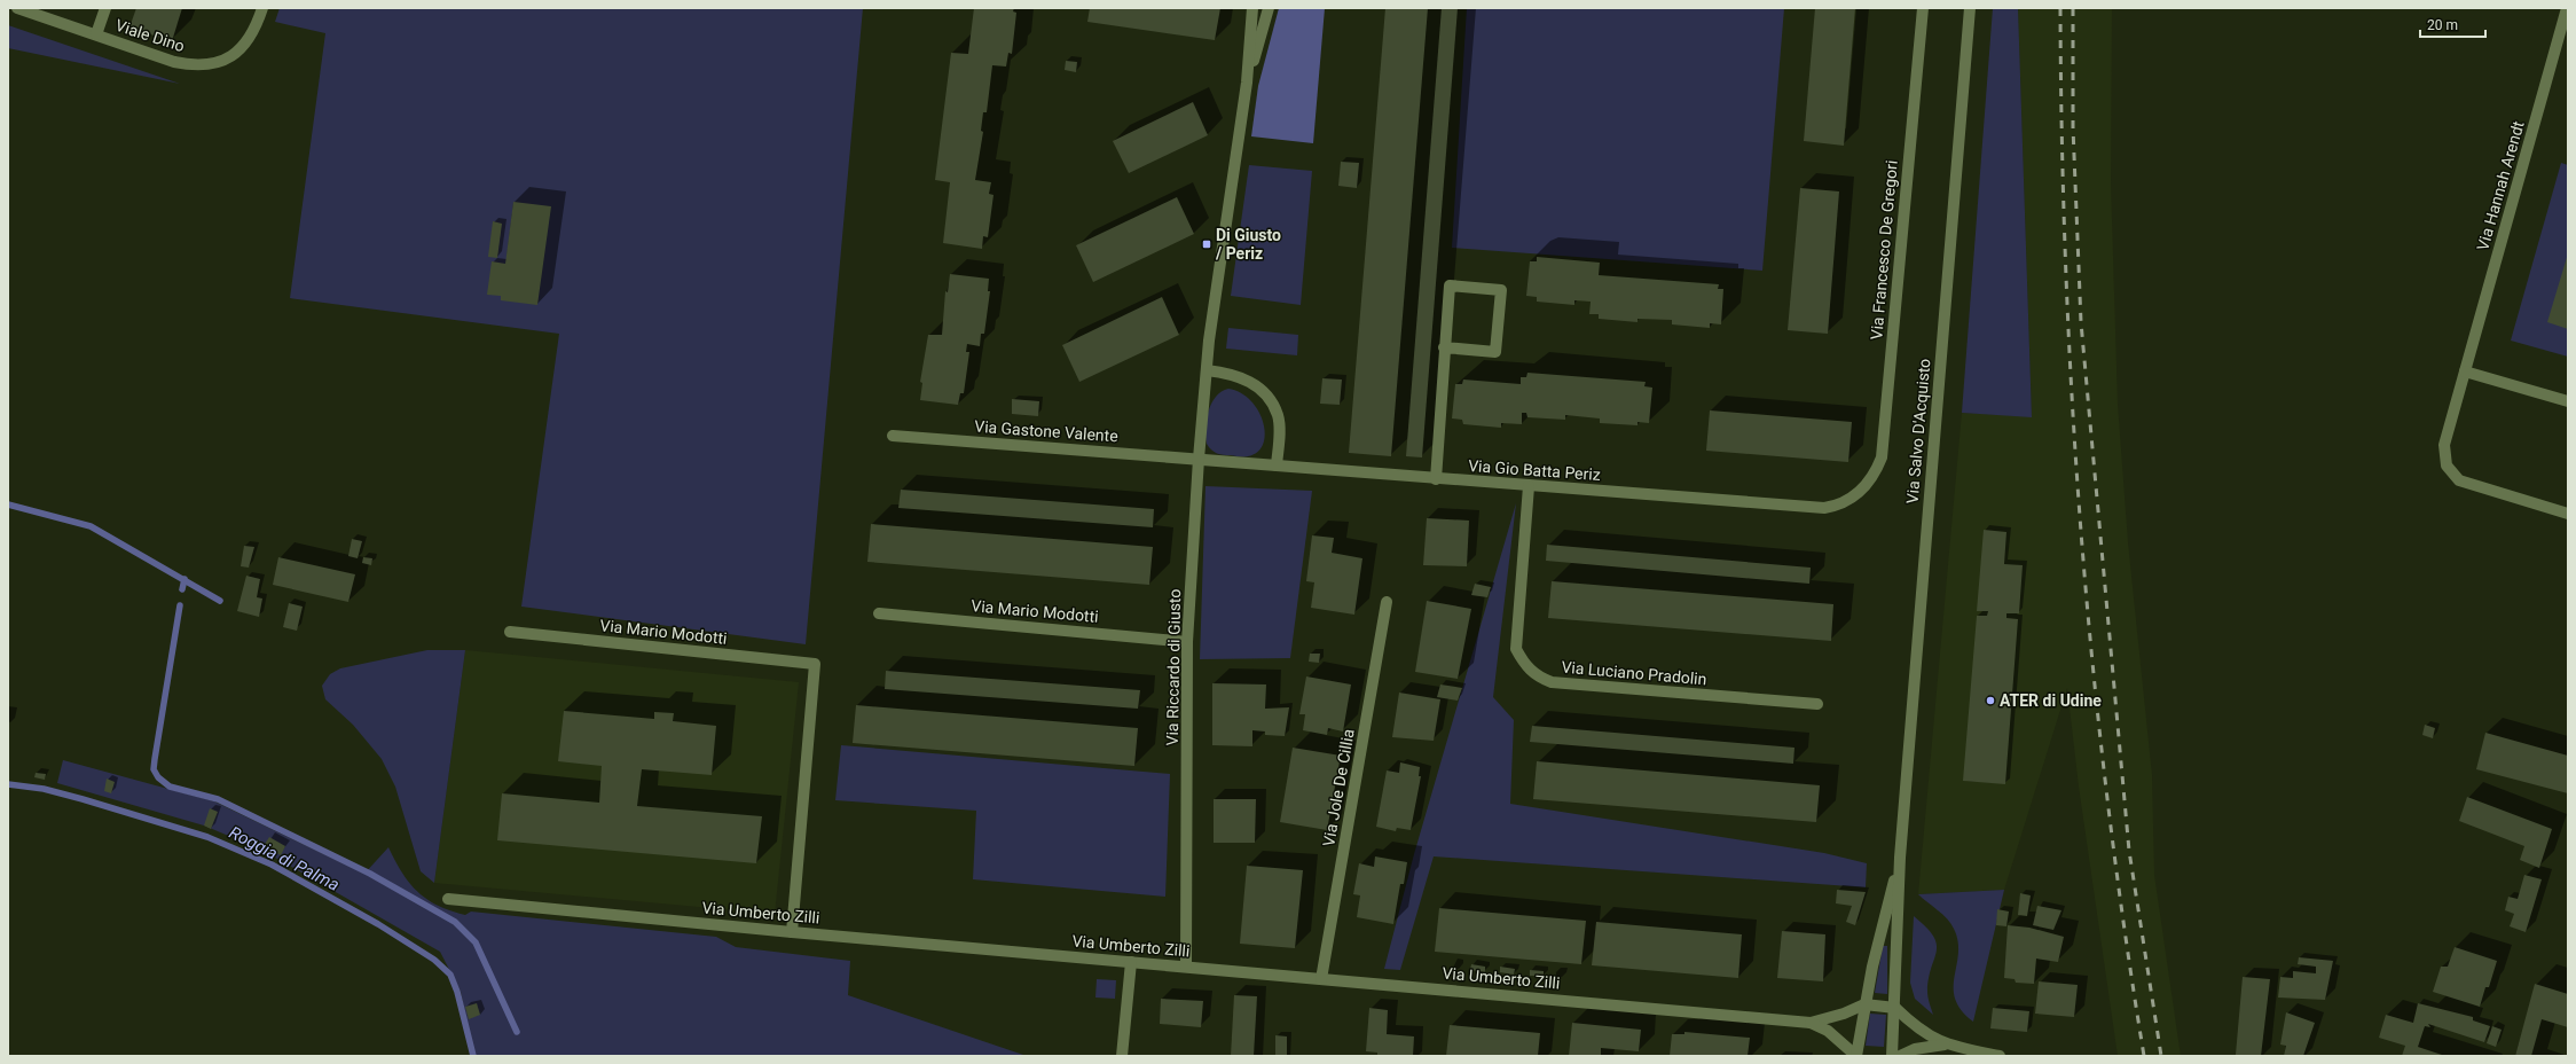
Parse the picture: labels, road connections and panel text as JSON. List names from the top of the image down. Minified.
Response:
{"streets":{"street":["Viale Dino","Via Hannah Arendt","Via Francesco De Gregori","Via Gastone Valente","Via Salvo D'Acquisto","Via Gio Batta Periz","Via Mario Modotti","Via Riccardo di Giusto","Via Luciano Pradolin","Via Jole De Cillia","Via Umberto Zilli"]},"crossings":[["Via Francesco De Gregori","Via Gio Batta Periz"],["Via Gastone Valente","Via Gio Batta Periz"],["Via Gastone Valente","Via Riccardo di Giusto"],["Via Salvo D'Acquisto","Via Umberto Zilli"],["Via Gio Batta Periz","Via Riccardo di Giusto"],["Via Gio Batta Periz","Via Luciano Pradolin"],["Via Mario Modotti","Via Riccardo di Giusto"],["Via Mario Modotti","Via Umberto Zilli"],["Via Riccardo di Giusto","Via Umberto Zilli"],["Via Jole De Cillia","Via Umberto Zilli"]],"water":["Roggia di Palma"],"places":{"transit":["Di Giusto / Periz"],"other":["ATER di Udine"]},"scale_bar":"20 m"}
